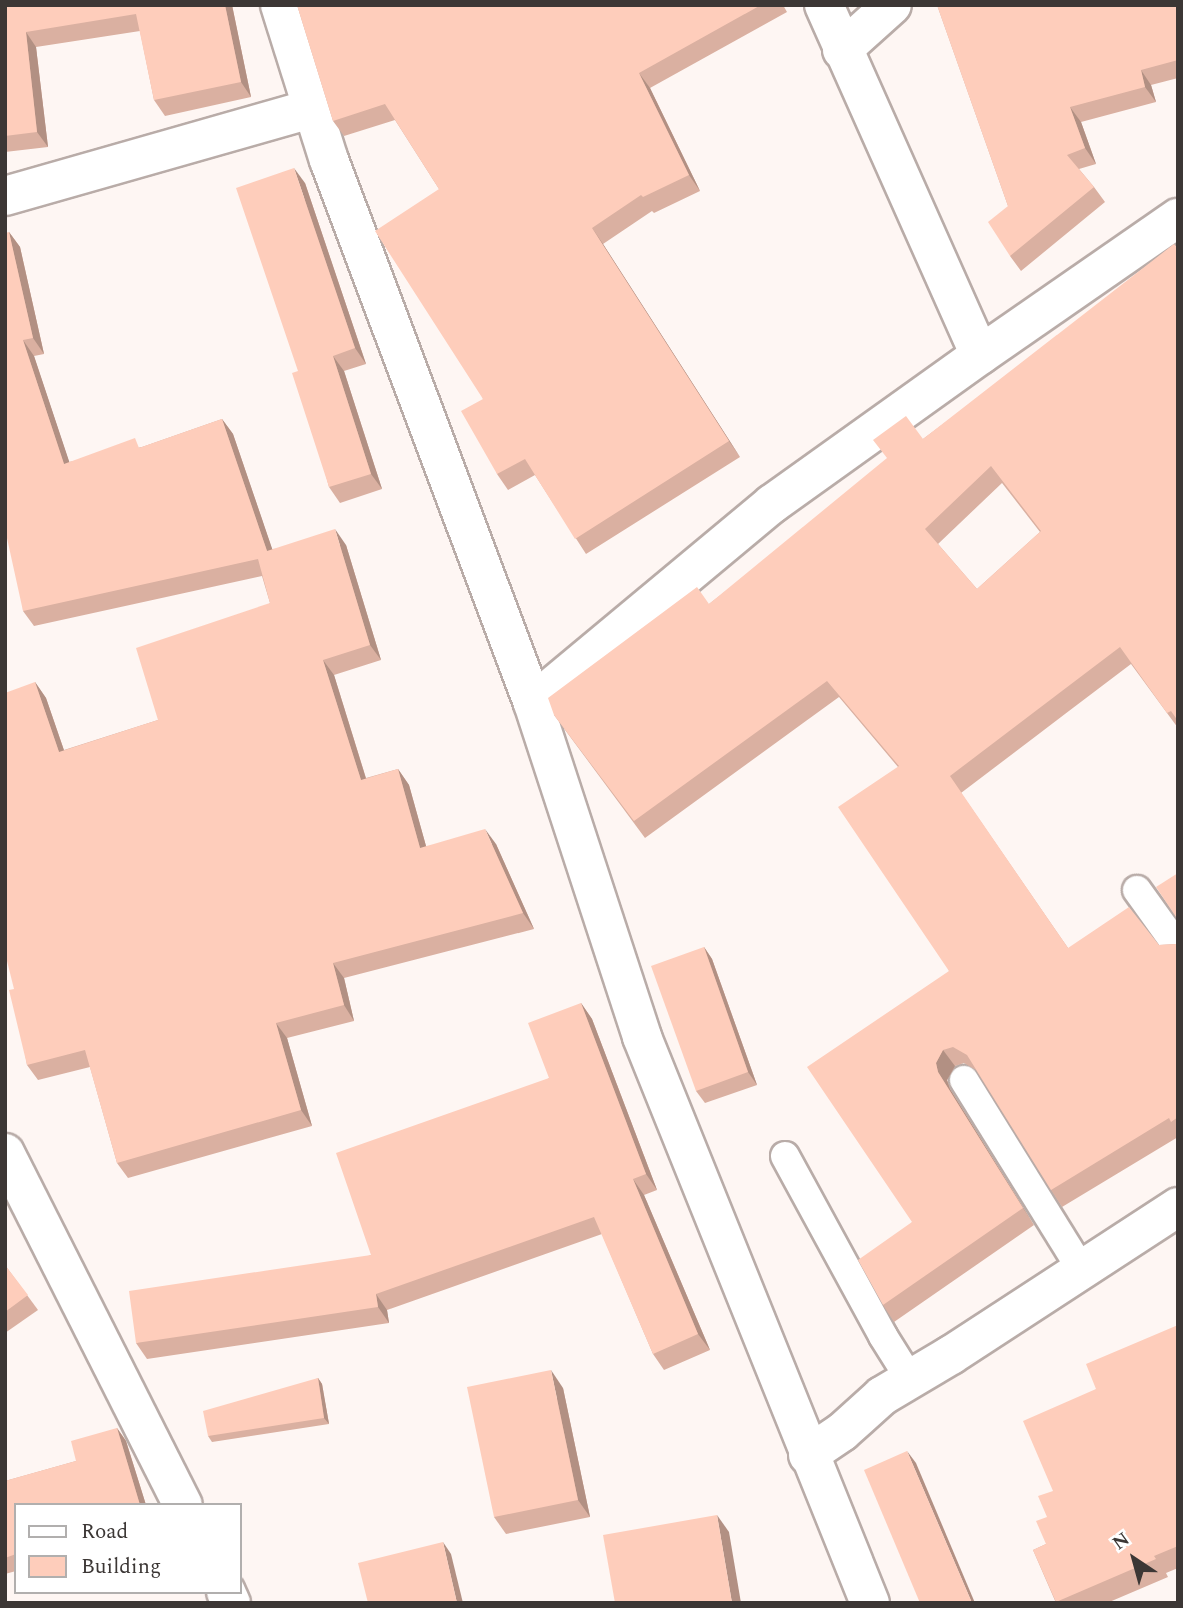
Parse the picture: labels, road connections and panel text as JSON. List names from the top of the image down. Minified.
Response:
{"legend":["Road","Building"],"north":"top left"}
